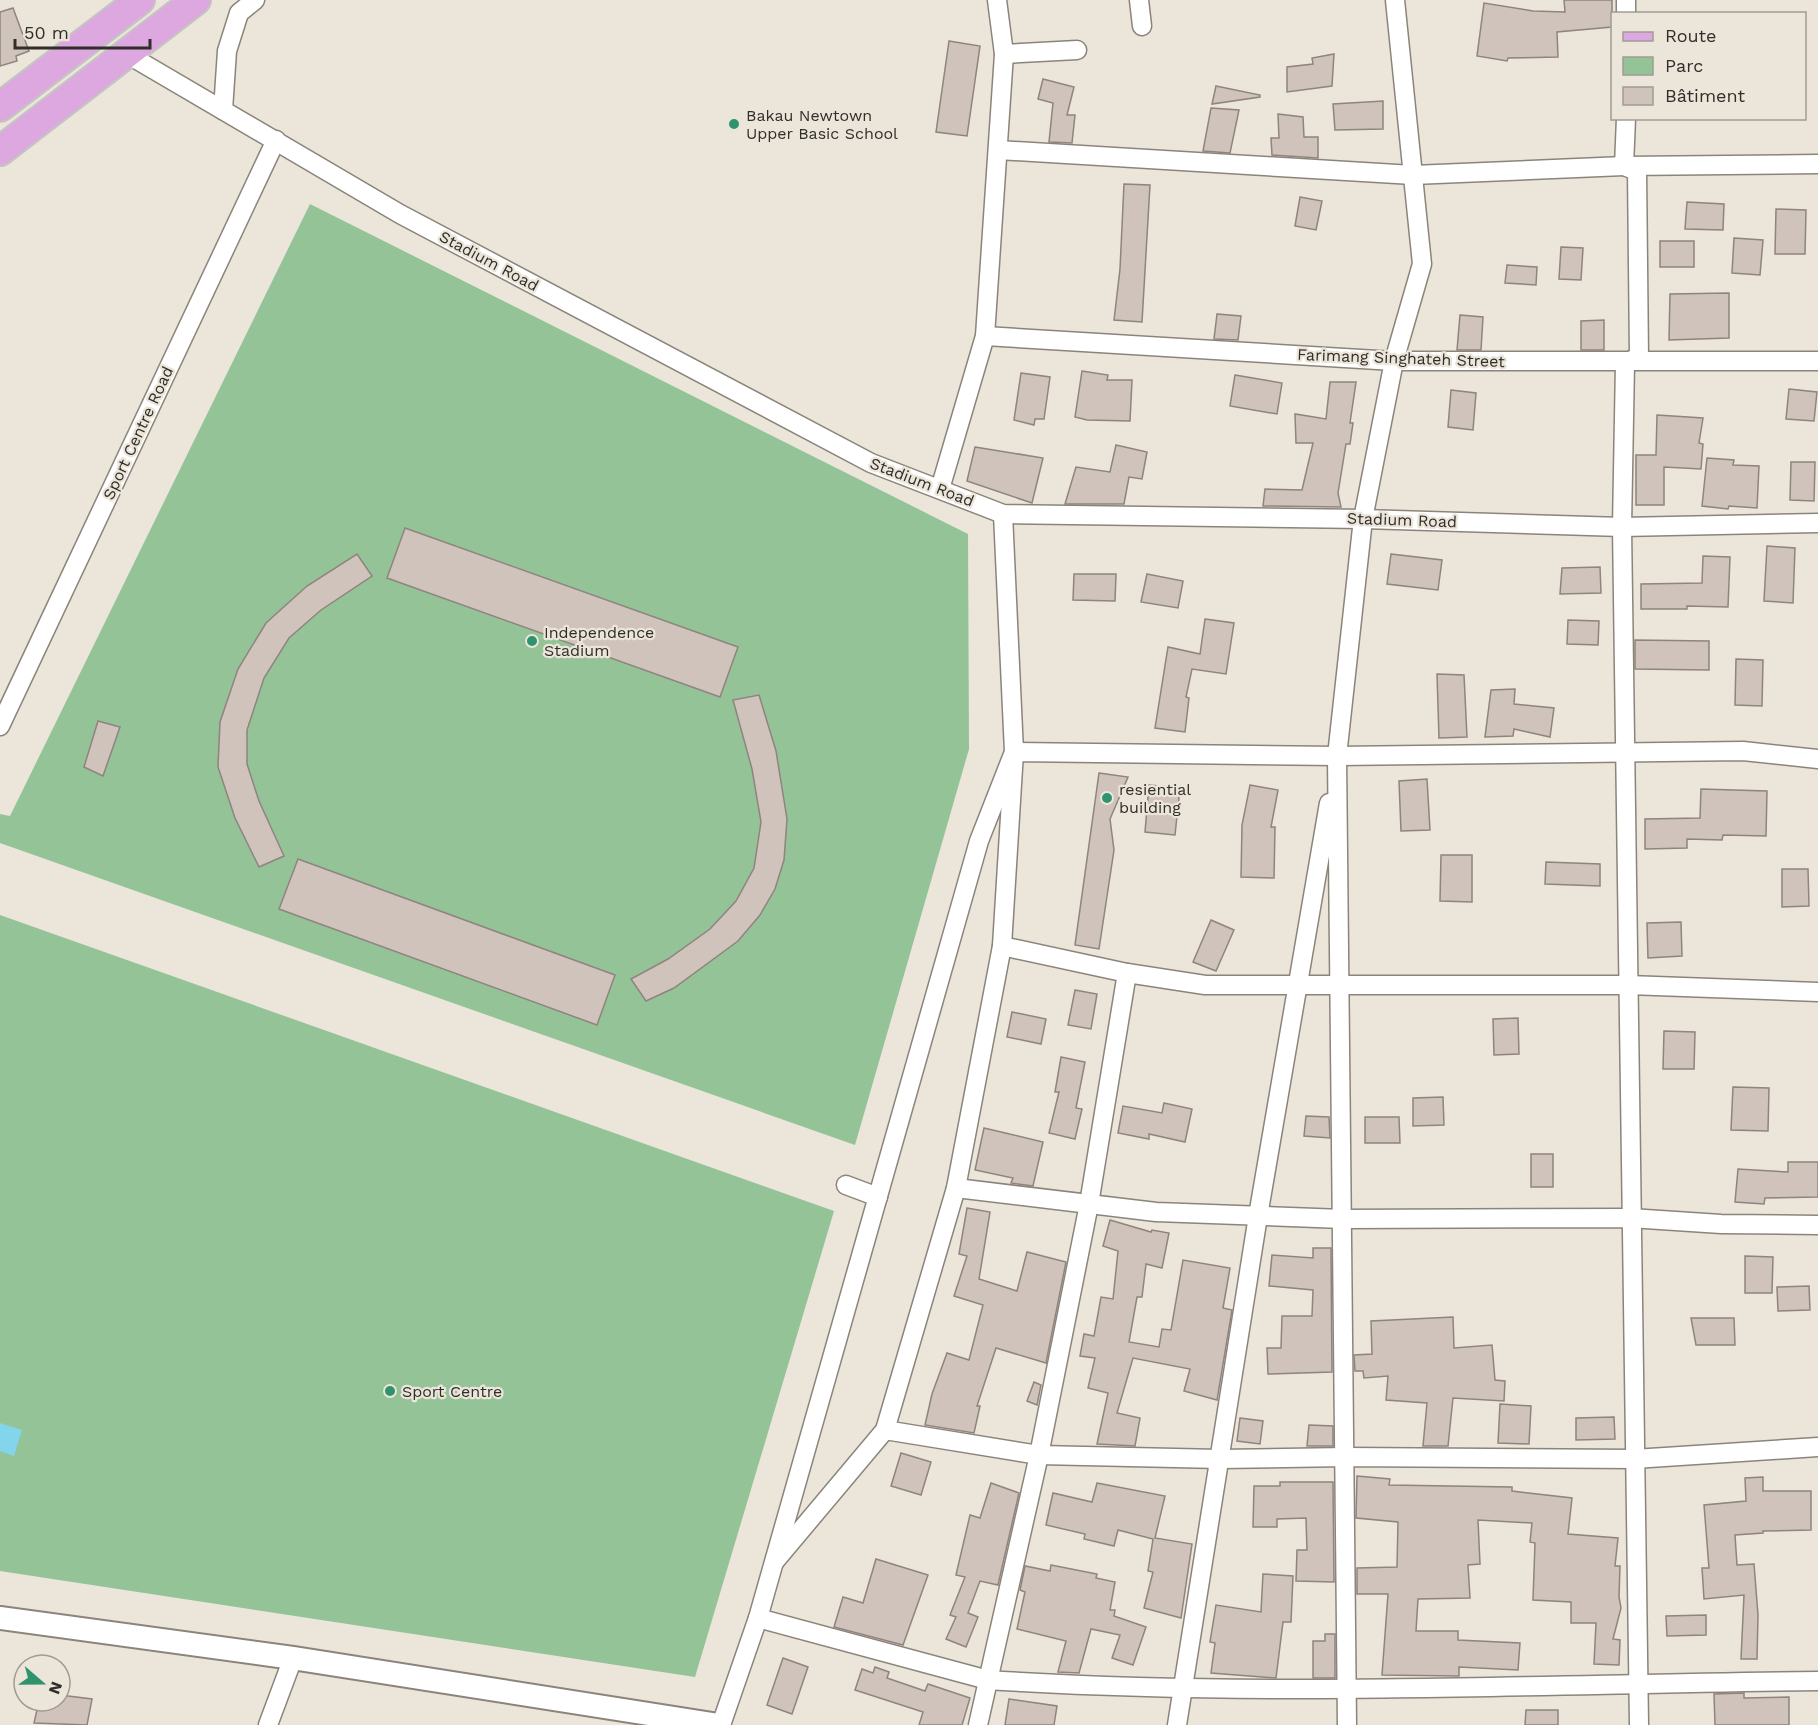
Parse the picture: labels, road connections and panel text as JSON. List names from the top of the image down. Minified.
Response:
{"streets":{"street":["Stadium Road","Farimang Singhateh Street","Sport Centre Road"]},"crossings":[["Stadium Road","Sport Centre Road"]],"places":["Bakau Newtown Upper Basic School","Independence Stadium","resiential building","Sport Centre"],"legend":["Route","Parc","Bâtiment"],"scale_bar":"50 m","north":"right"}
